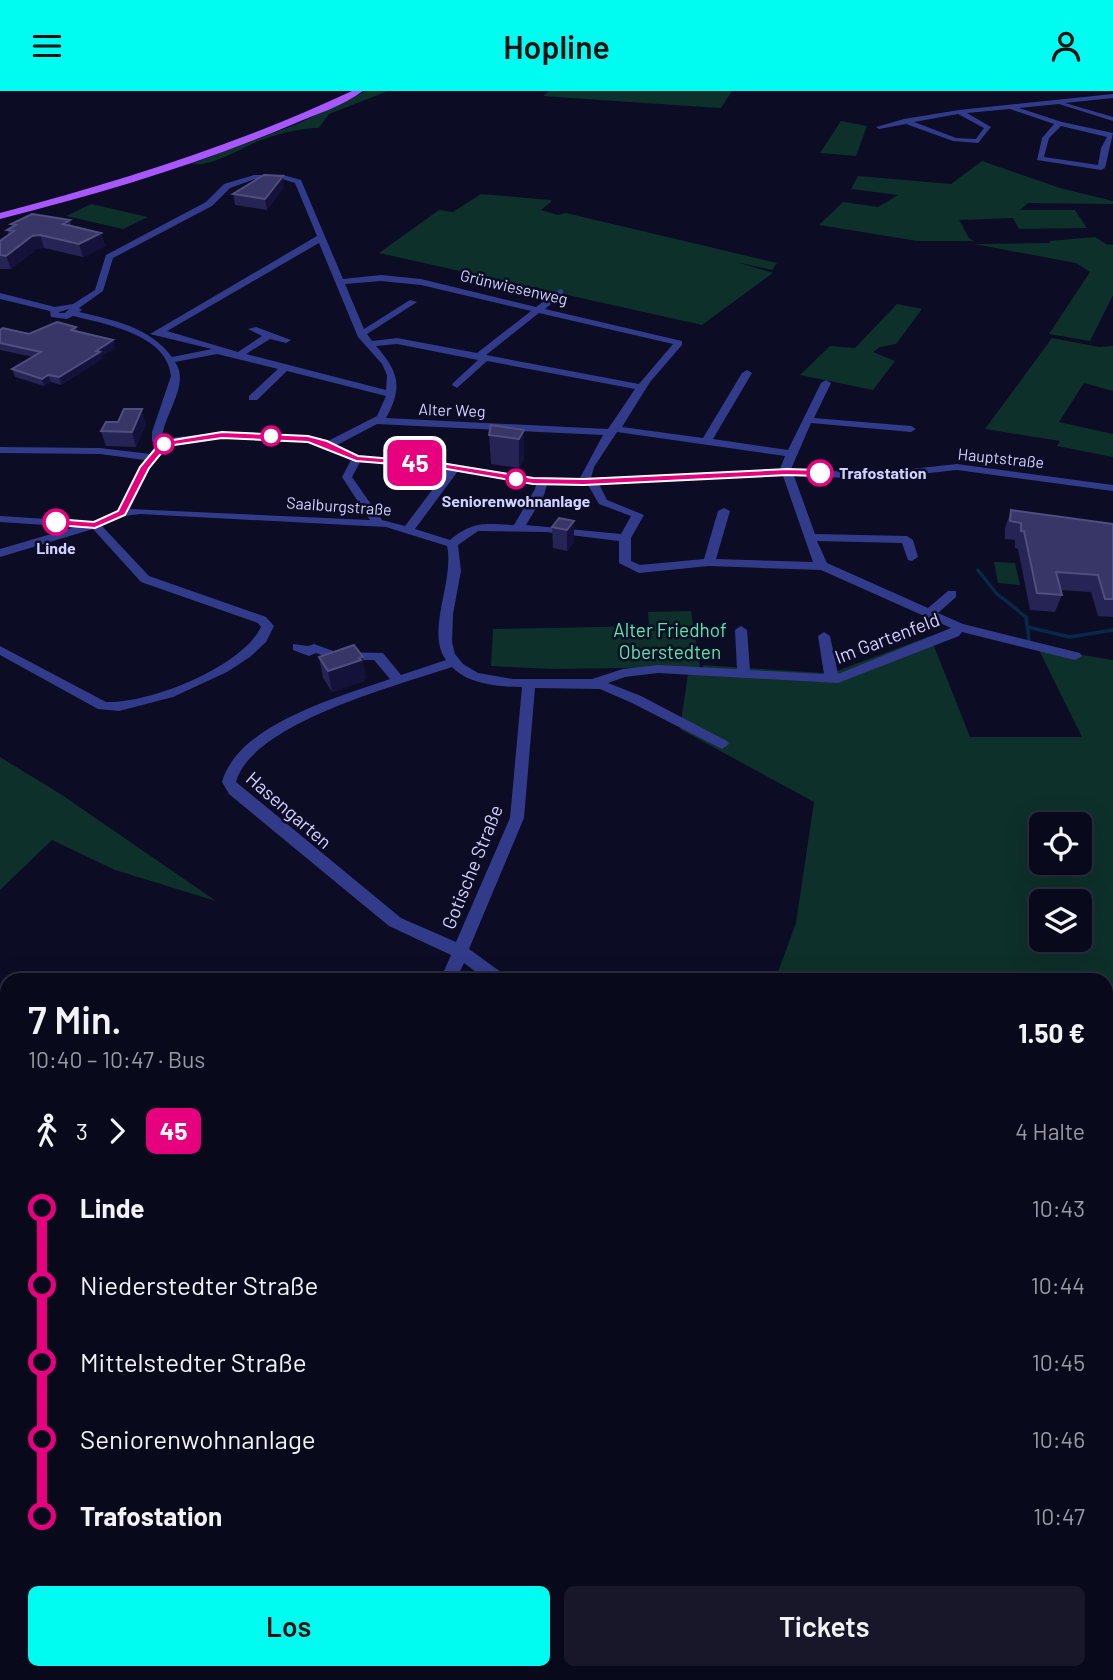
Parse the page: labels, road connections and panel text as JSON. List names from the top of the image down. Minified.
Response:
{"streets":{"street":["Grünwiesenweg","Alter Weg","Hauptstraße","Saalburgstraße","Im Gartenfeld","Hasengarten","Gotische Straße"]},"crossings":[["Hasengarten","Gotische Straße"]],"parks":["Alter Friedhof Oberstedten"],"places":["Trafostation","Seniorenwohnanlage","Linde"],"lines":["bus line 45"],"page":{"header":"Hopline","on_map":"45","heading":["7 Min.","10:40 – 10:47 · Bus","1.50 €"],"legs":["3","45","4 Halte"],"list":[{"name":"Linde","value":"10:43"},{"name":"Niederstedter Straße","value":"10:44"},{"name":"Mittelstedter Straße","value":"10:45"},{"name":"Seniorenwohnanlage","value":"10:46"},{"name":"Trafostation","value":"10:47"}],"buttons":["Los","Tickets"]}}
